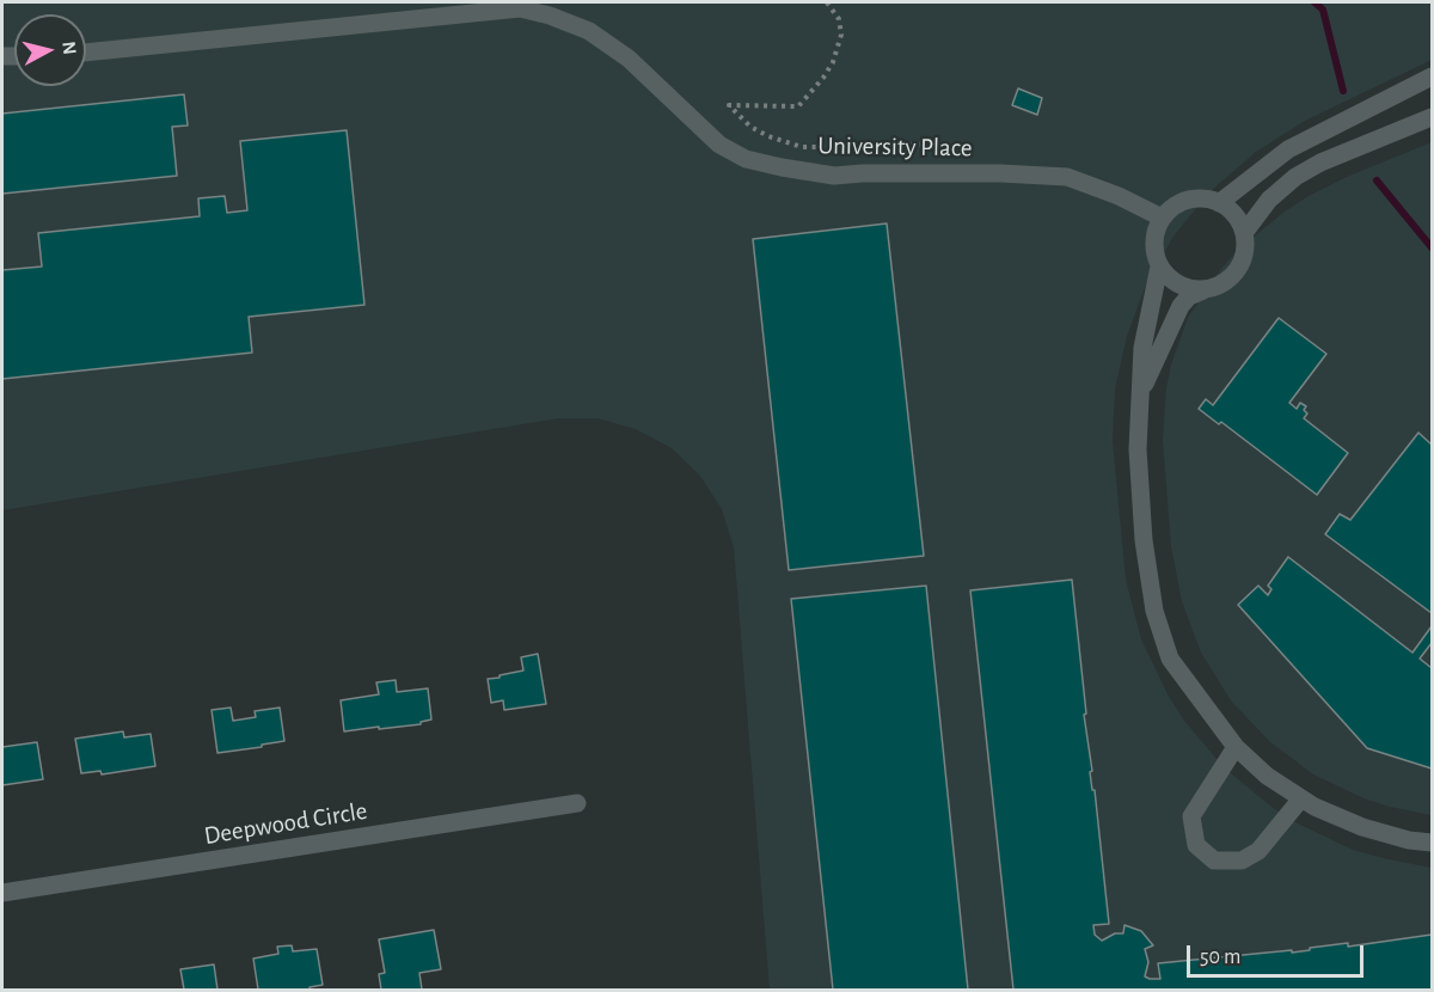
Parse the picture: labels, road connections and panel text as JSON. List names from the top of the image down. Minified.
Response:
{"streets":{"street":["University Place","Deepwood Circle"]},"scale_bar":"50 m","north":"right"}
